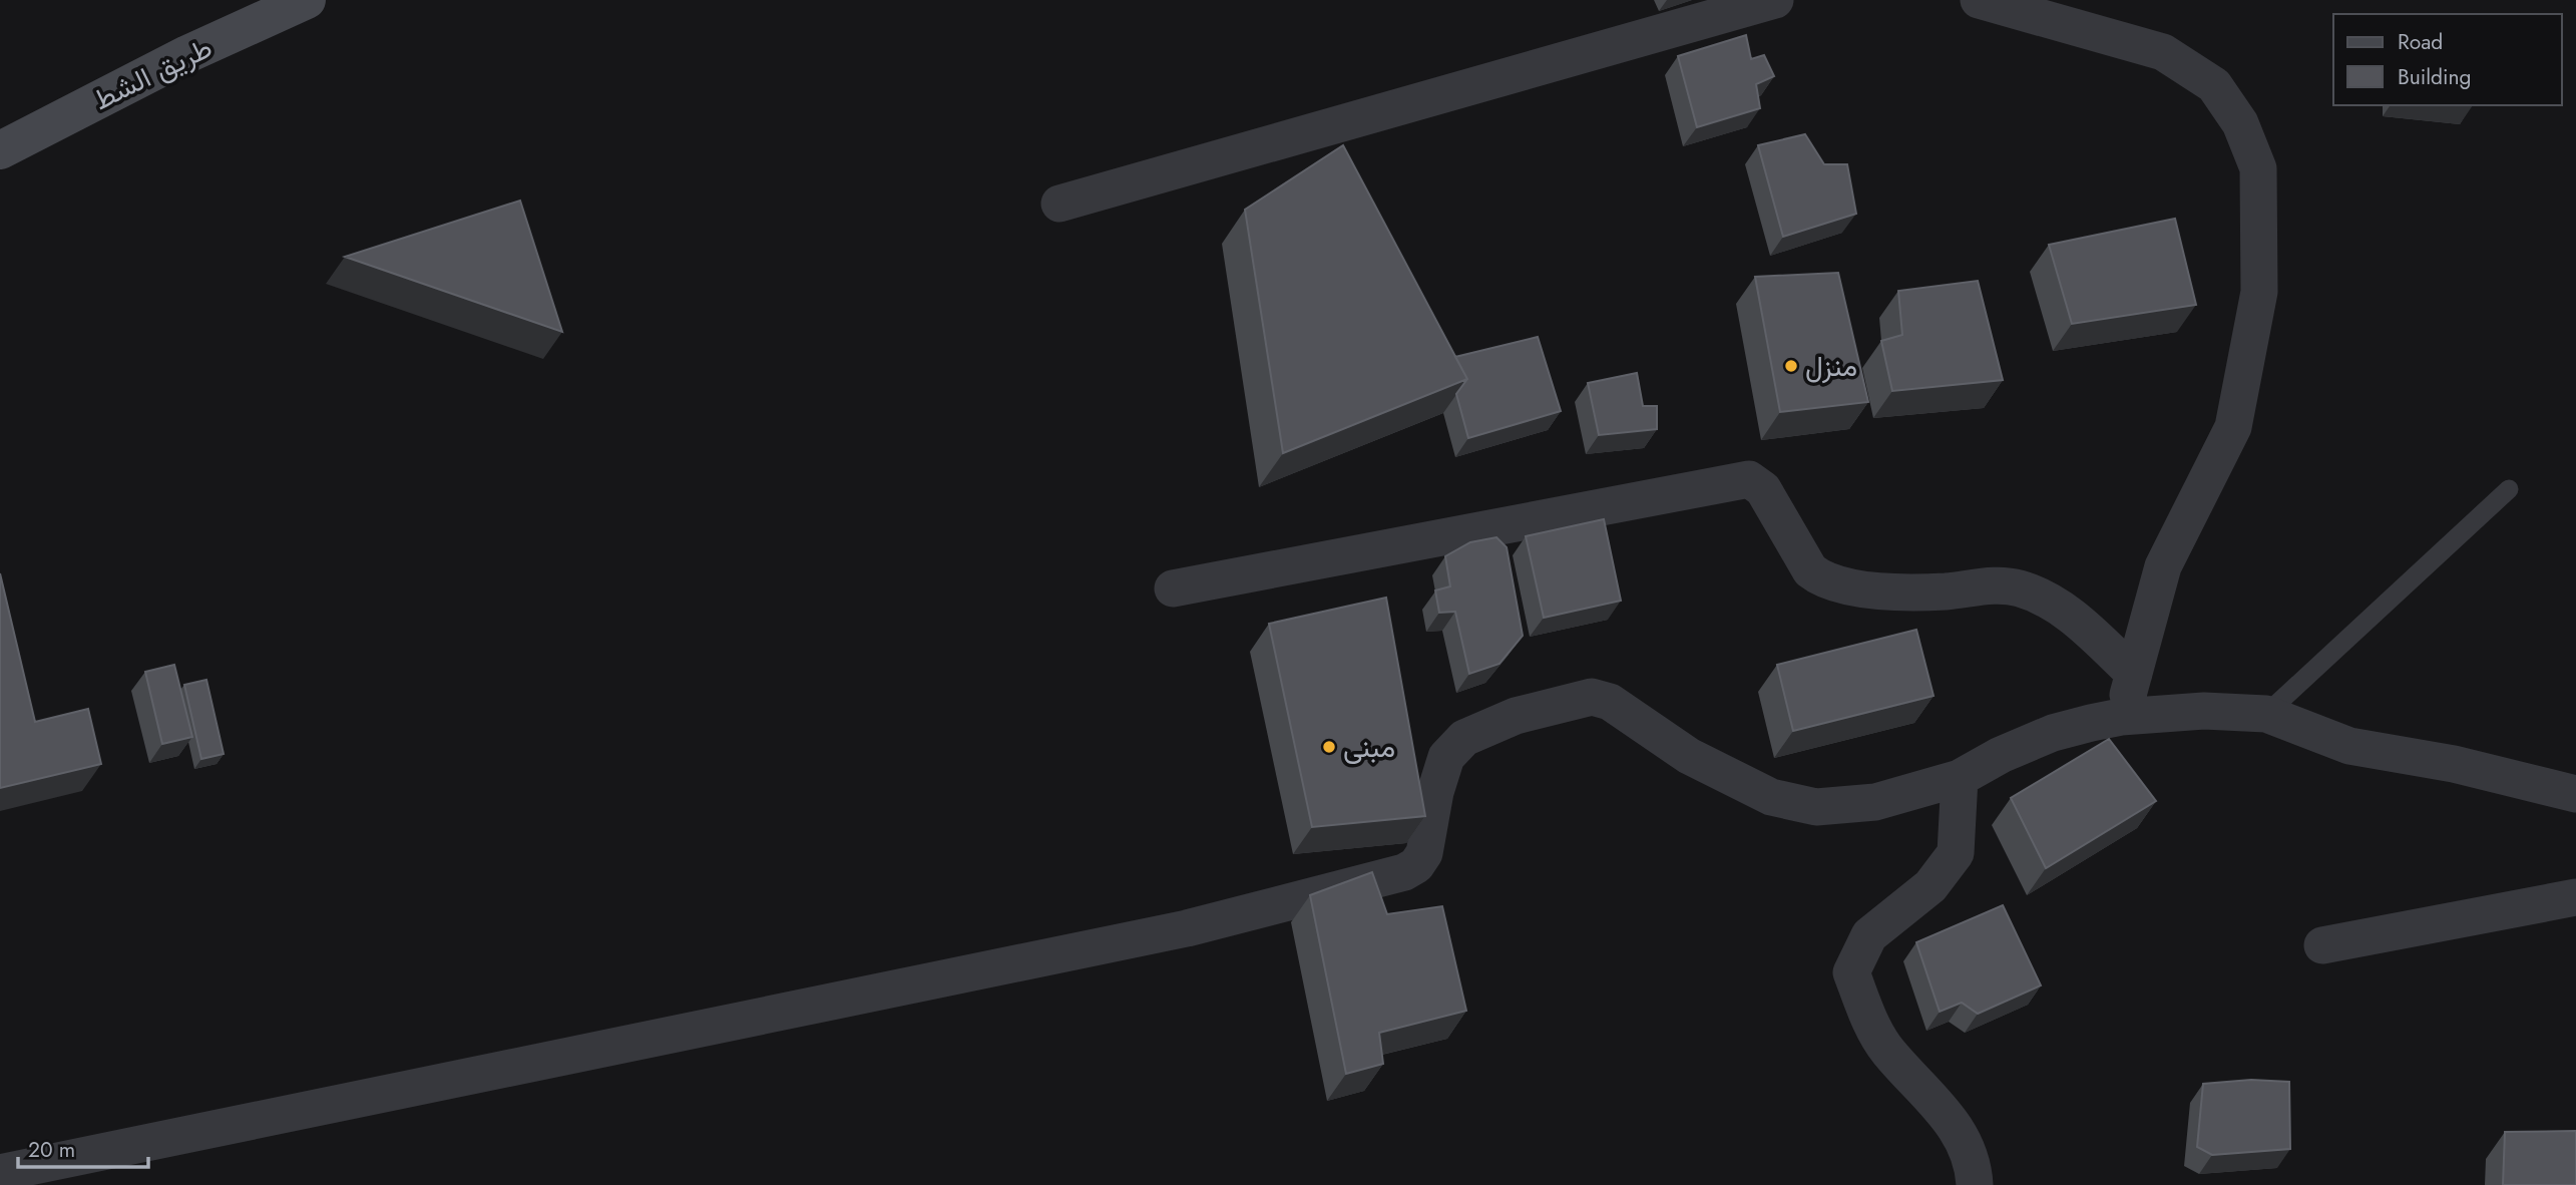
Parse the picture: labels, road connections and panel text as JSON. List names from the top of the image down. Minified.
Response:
{"streets":{"main road":["طريق الشط"]},"places":["منزل","مبنى"],"legend":["Road","Building"],"scale_bar":"20 m"}
